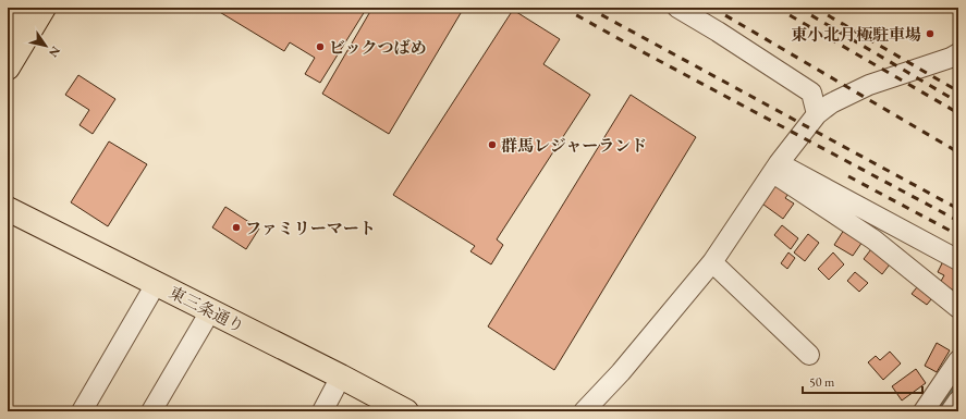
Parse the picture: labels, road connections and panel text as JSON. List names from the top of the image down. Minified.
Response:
{"streets":{"main road":["東三条通り"]},"places":["東小北月極駐車場","ビックつばめ","群馬レジャーランド","ファミリーマート"],"scale_bar":"50 m","north":"bottom right"}
